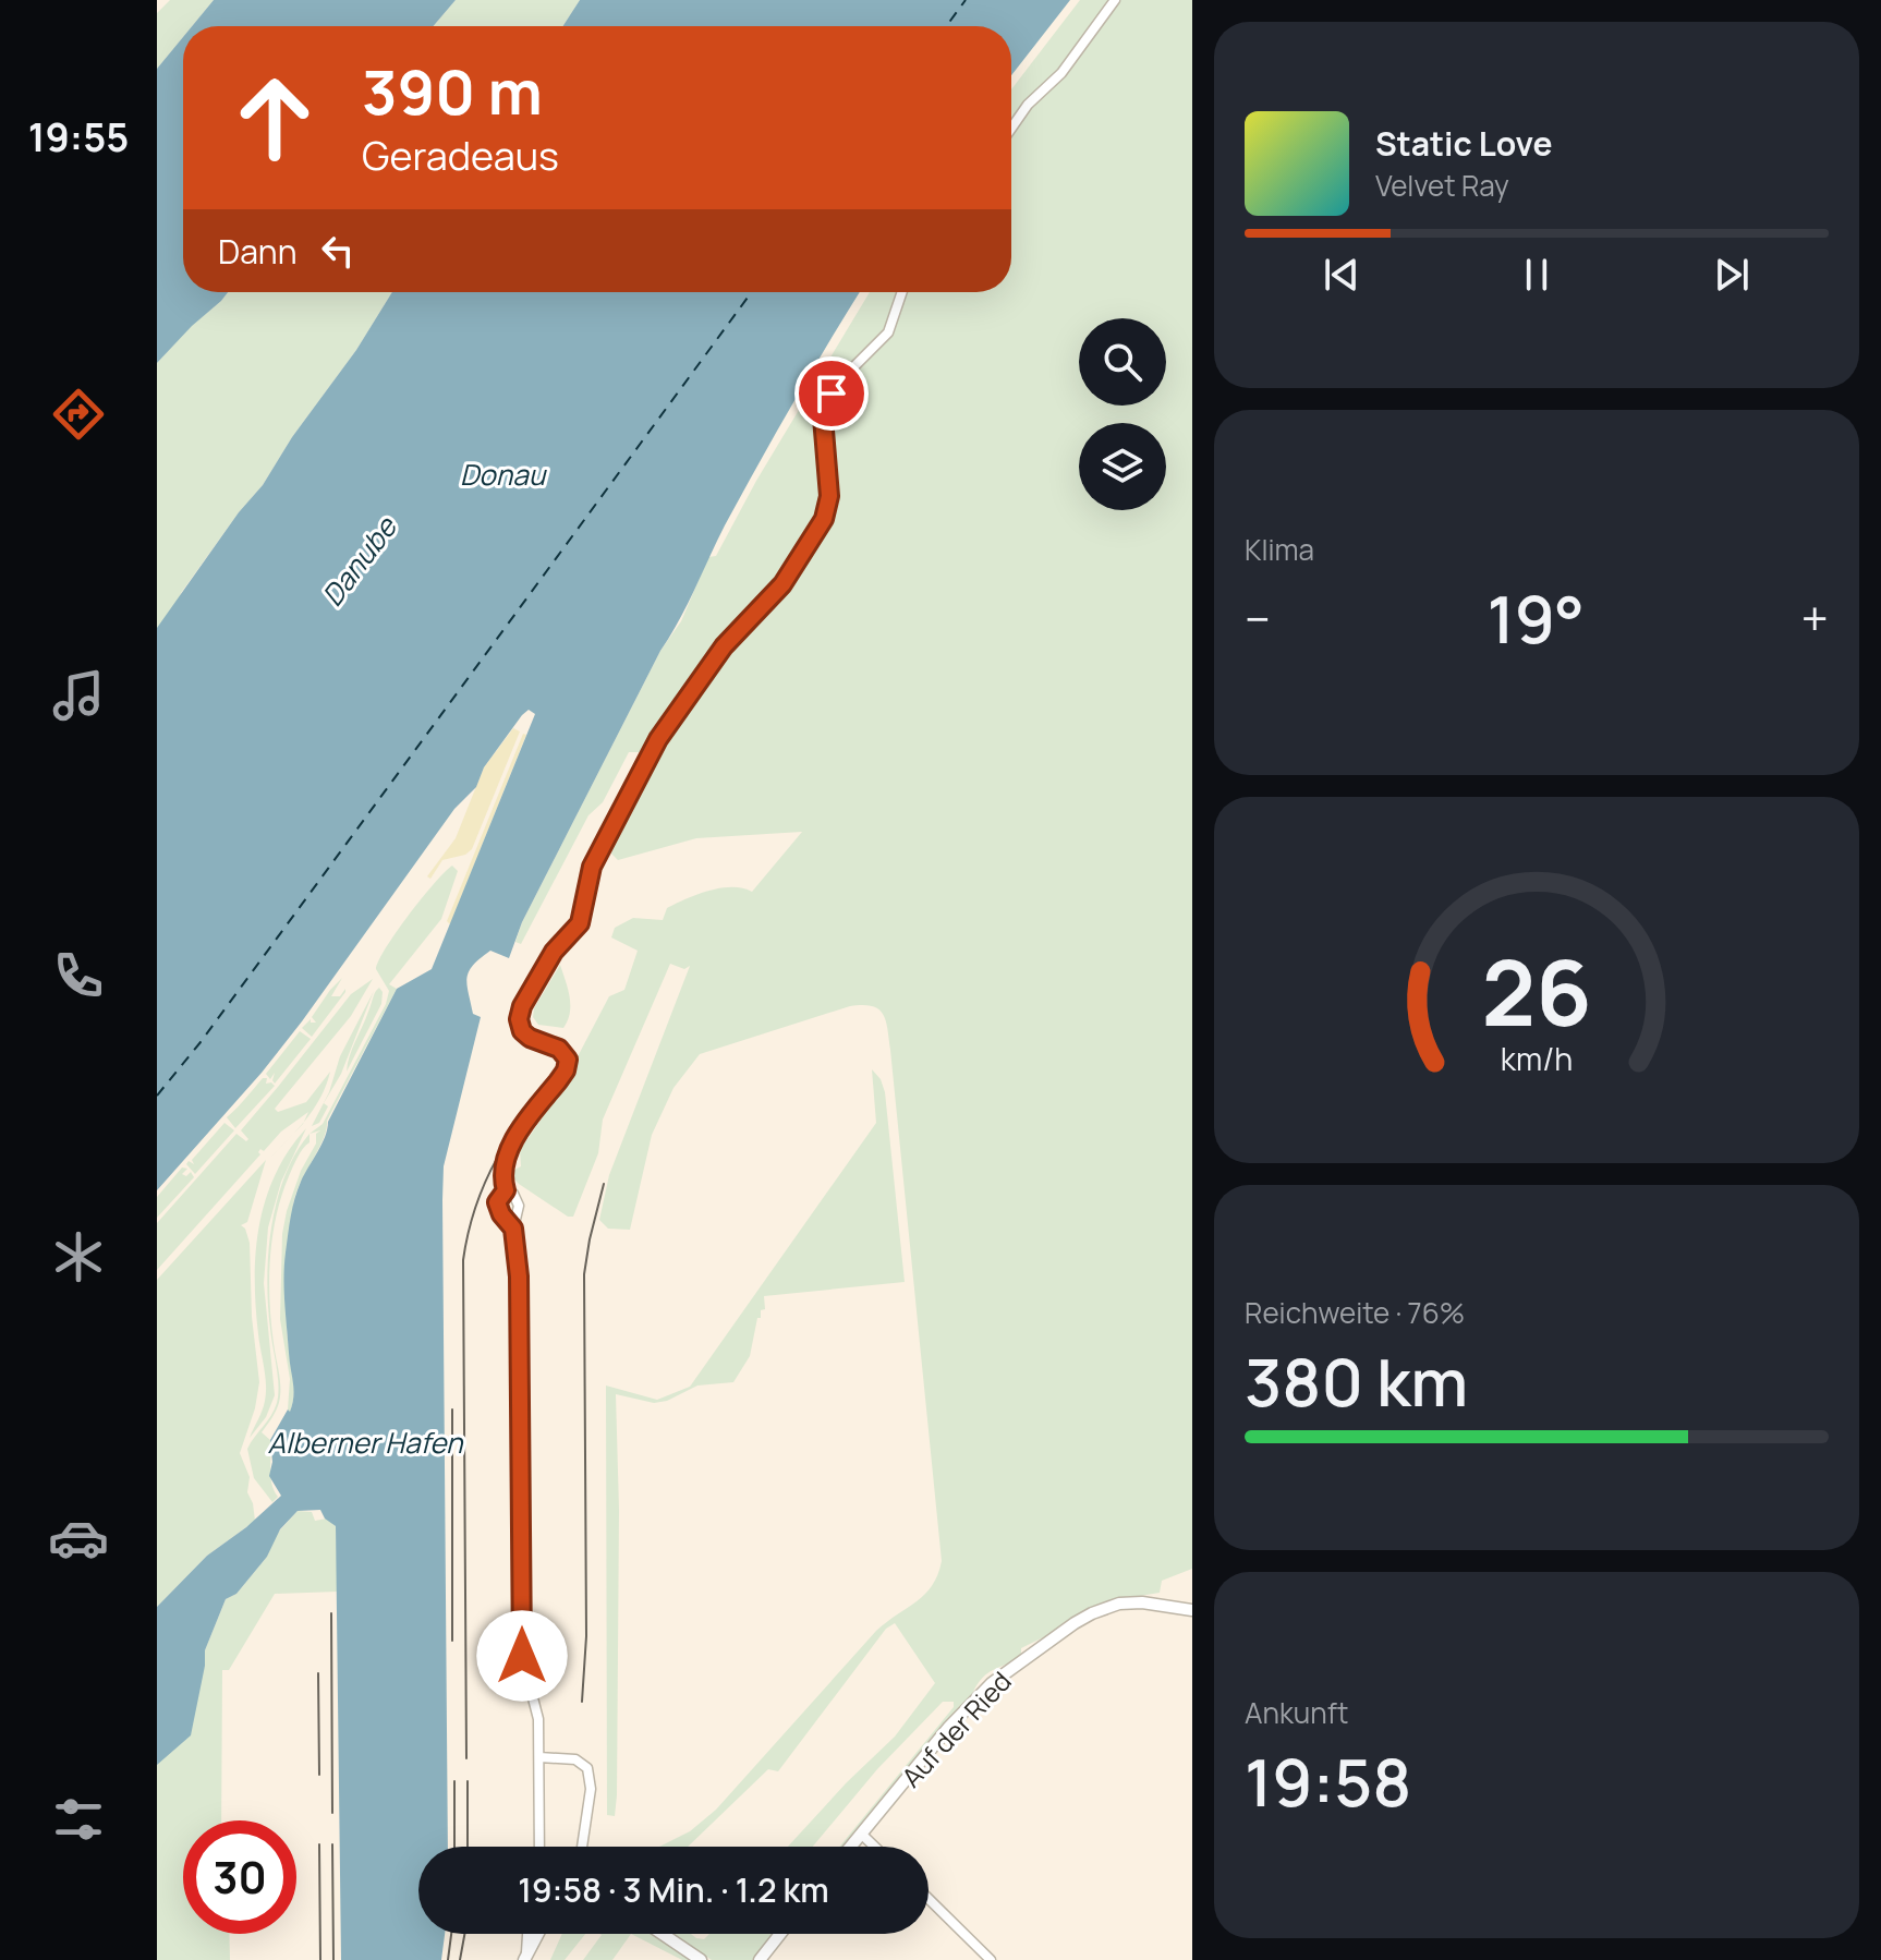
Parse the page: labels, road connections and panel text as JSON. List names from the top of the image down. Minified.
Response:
{"streets":{"main road":["Auf der Ried"]},"water":["Donau","Danube","Alberner Hafen"],"page":{"tabs":"19:55","turn":["390 m","Geradeaus"],"song":["Static Love","Velvet Ray"],"then":"Dann","tile":["Klima",["Reichweite · 76%","380 km"],["Ankunft","19:58"]],"heat":["−","19°","+"],"limit":"30","trip":"19:58 · 3 Min. · 1.2 km","gauge":["26","km/h"]}}
